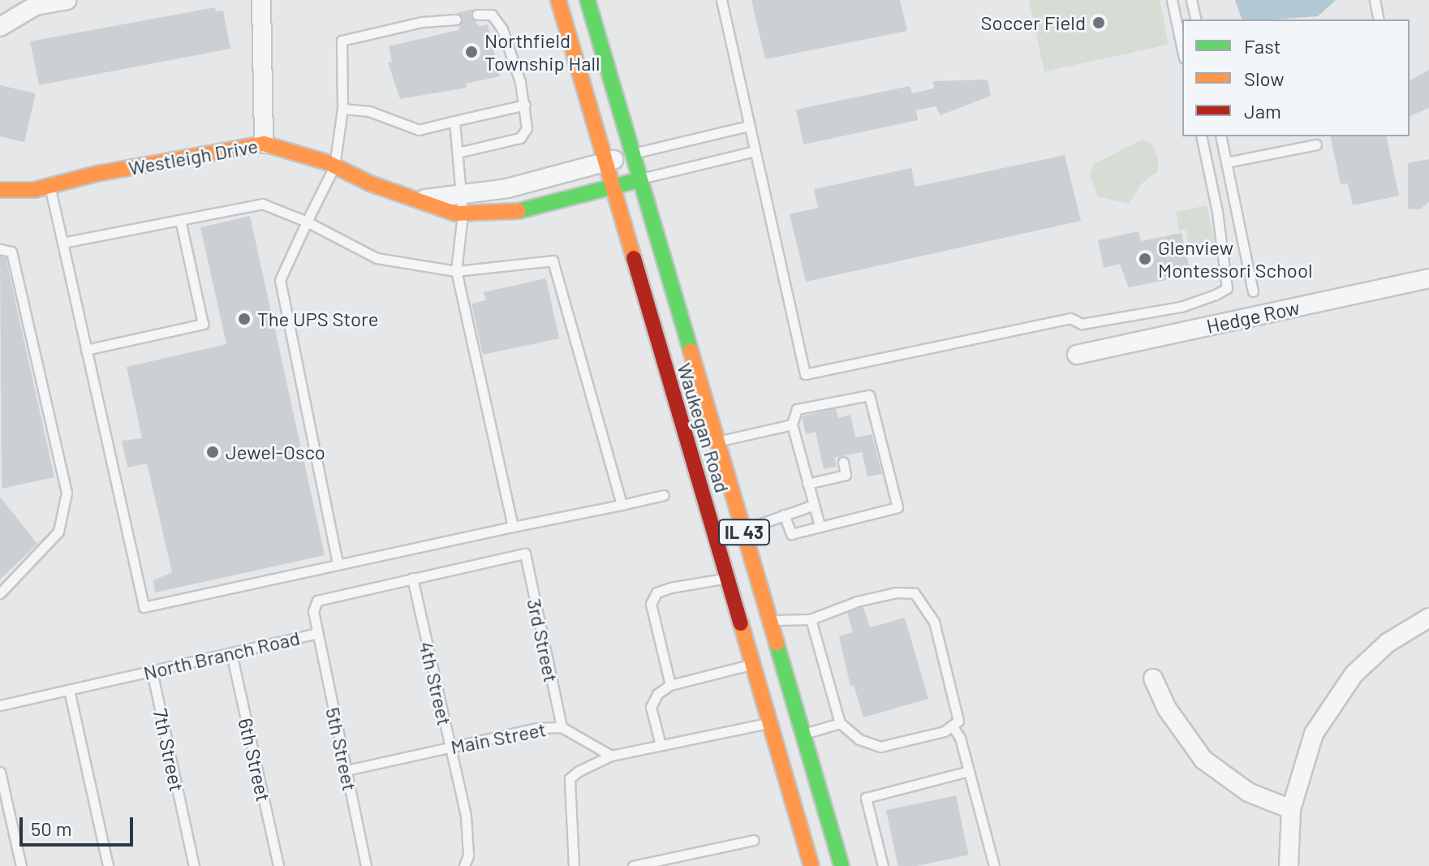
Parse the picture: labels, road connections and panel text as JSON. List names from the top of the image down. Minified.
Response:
{"streets":{"main road":["Westleigh Drive","Waukegan Road","IL 43"],"street":["Hedge Row"],"lane":["3rd Street","North Branch Road","4th Street","Main Street","5th Street","7th Street","6th Street"]},"crossings":[["Westleigh Drive","Waukegan Road"],["3rd Street","North Branch Road"],["3rd Street","Main Street"],["North Branch Road","4th Street"],["North Branch Road","5th Street"],["North Branch Road","7th Street"],["North Branch Road","6th Street"],["4th Street","Main Street"],["Main Street","5th Street"]],"places":["Soccer Field","Northfield Township Hall","Glenview Montessori School","The UPS Store","Jewel-Osco"],"legend":["Fast","Slow","Jam"],"scale_bar":"50 m"}
